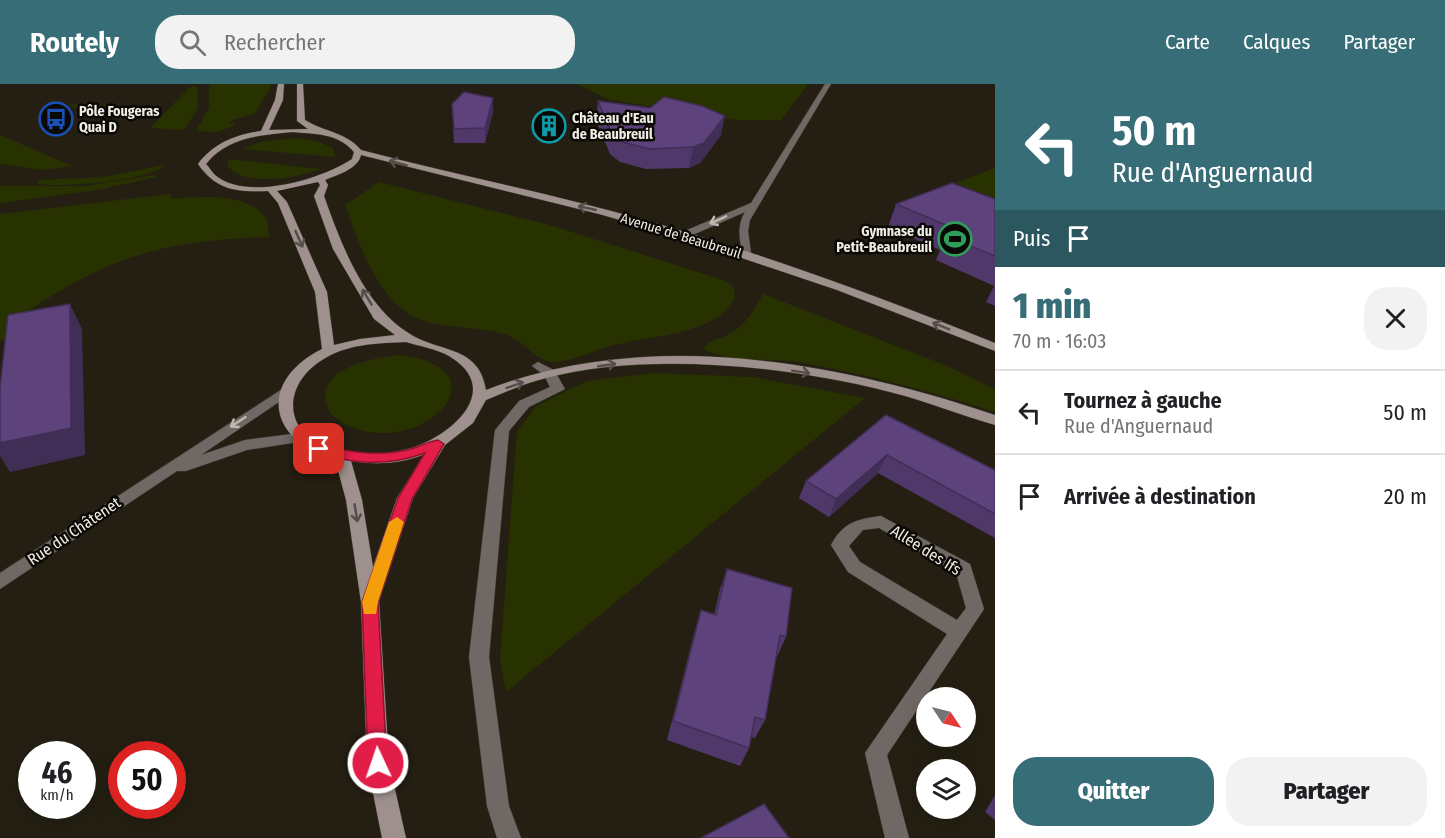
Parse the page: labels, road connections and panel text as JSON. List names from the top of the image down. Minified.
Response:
{"streets":{"main road":["Avenue de Beaubreuil"],"street":["Rue du Châtenet","Allée des Ifs"]},"places":{"bus stop":["Pôle Fougeras Quai D"],"building":["Château d'Eau de Beaubreuil"],"sports":["Gymnase du Petit-Beaubreuil"]},"north":"bottom right","page":{"header":"Routely","search":"Rechercher","nav":["Carte","Calques","Partager"],"turn":["50 m","Rue d'Anguernaud"],"then":"Puis","heading":["1 min","70 m · 16:03"],"list":[{"name":"Tournez à gauche","note":"Rue d'Anguernaud","value":"50 m"},{"name":"Arrivée à destination","value":"20 m"}],"speed":"46 km/h","limit":"50","buttons":["Quitter","Partager"]}}
